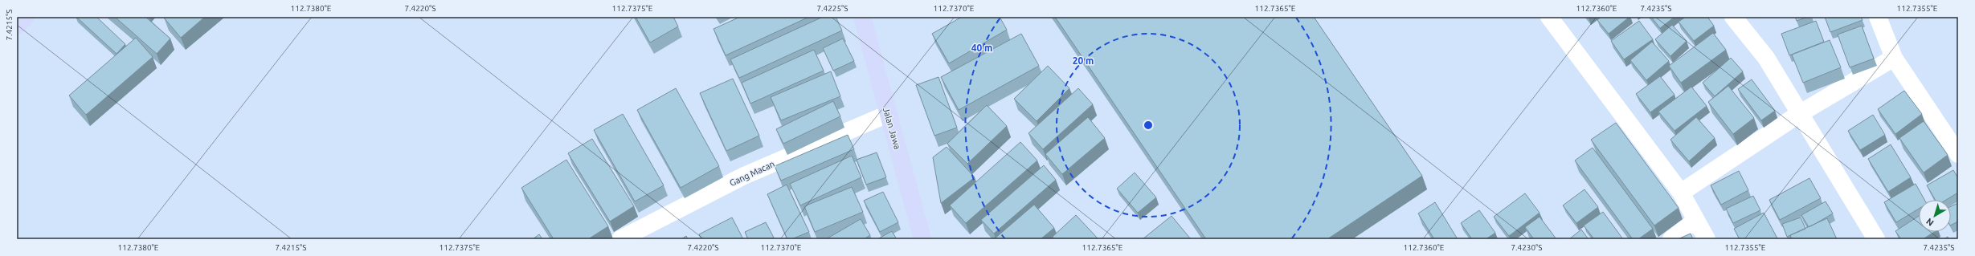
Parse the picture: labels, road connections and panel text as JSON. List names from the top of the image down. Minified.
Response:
{"streets":{"street":["Jalan Jawa","Gang Macan"]},"crossings":[["Jalan Jawa","Gang Macan"]],"north":"bottom left","coordinates":["112.7380°E","7.4220°S","112.7375°E","7.4225°S","112.7370°E","112.7365°E","112.7360°E","7.4235°S","112.7355°E","7.4215°S","7.4230°S"],"rings":["40 m","20 m"]}
